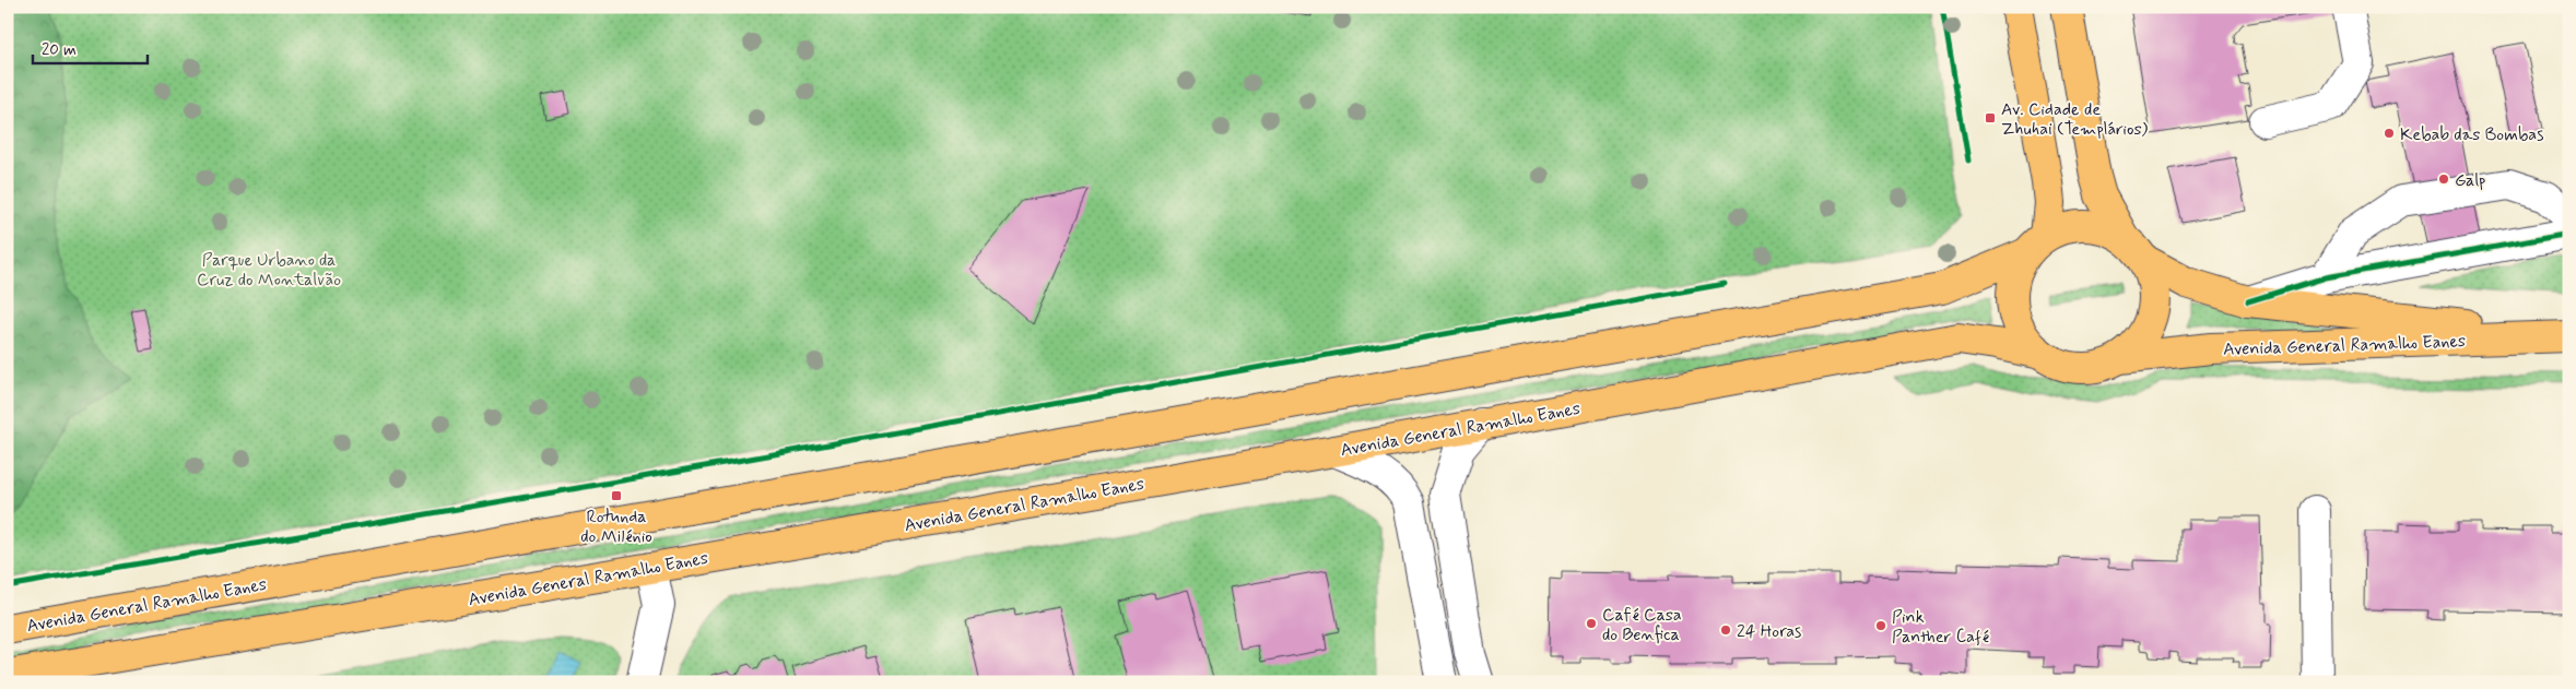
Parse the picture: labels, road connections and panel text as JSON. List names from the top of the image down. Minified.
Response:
{"streets":{"main road":["Avenida General Ramalho Eanes"]},"parks":["Parque Urbano da Cruz do Montalvão"],"places":{"transit":["Av. Cidade de Zhuhai (Templários)","Rotunda do Milénio"],"other":["Kebab das Bombas","Galp","Café Casa do Benfica","Pink Panther Café","24 Horas"]},"scale_bar":"20 m"}
